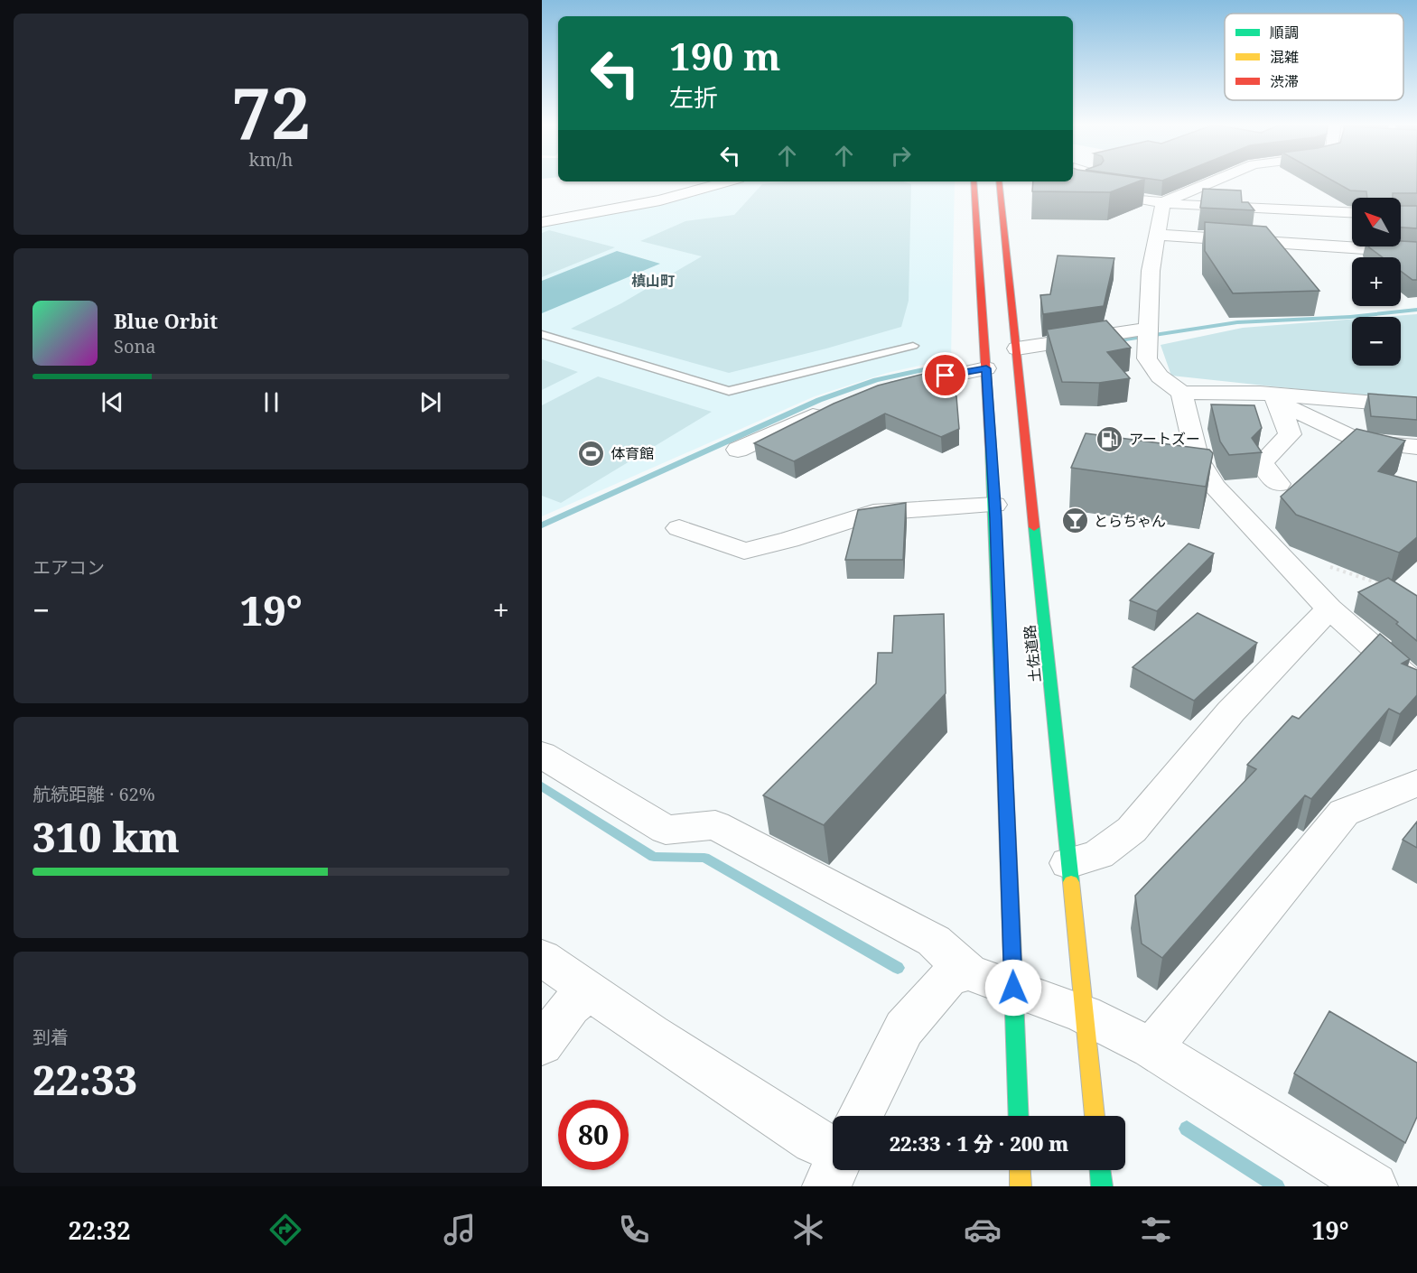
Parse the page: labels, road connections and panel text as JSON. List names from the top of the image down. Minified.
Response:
{"streets":{"highway":["土佐道路"]},"districts":["槙山町"],"places":{"fuel station":["アートズー"],"sports":["体育館"],"bar":["とらちゃん"]},"legend":["順調","混雑","渋滞"],"north":"top left","page":{"tile":[["72","km/h"],"エアコン",["航続距離 · 62%","310 km"],["到着","22:33"]],"turn":["190 m","左折"],"map_buttons":["+","−"],"song":["Blue Orbit","Sona"],"heat":["−","19°","+"],"limit":"80","trip":"22:33 · 1 分 · 200 m","tabs":["22:32","19°"]}}
